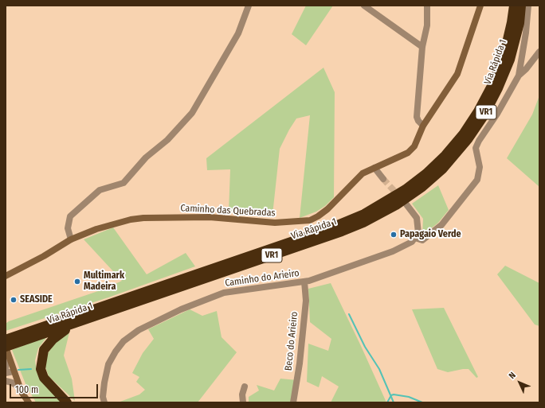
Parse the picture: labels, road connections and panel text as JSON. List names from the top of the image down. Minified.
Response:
{"streets":{"highway":["Via Rápida 1","VR1"],"street":["Caminho das Quebradas","Caminho do Arieiro","Beco do Arieiro"]},"crossings":[["Caminho do Arieiro","Beco do Arieiro"]],"places":["Papagaio Verde","Multimark Madeira","SEASIDE"],"scale_bar":"100 m","north":"top left"}
